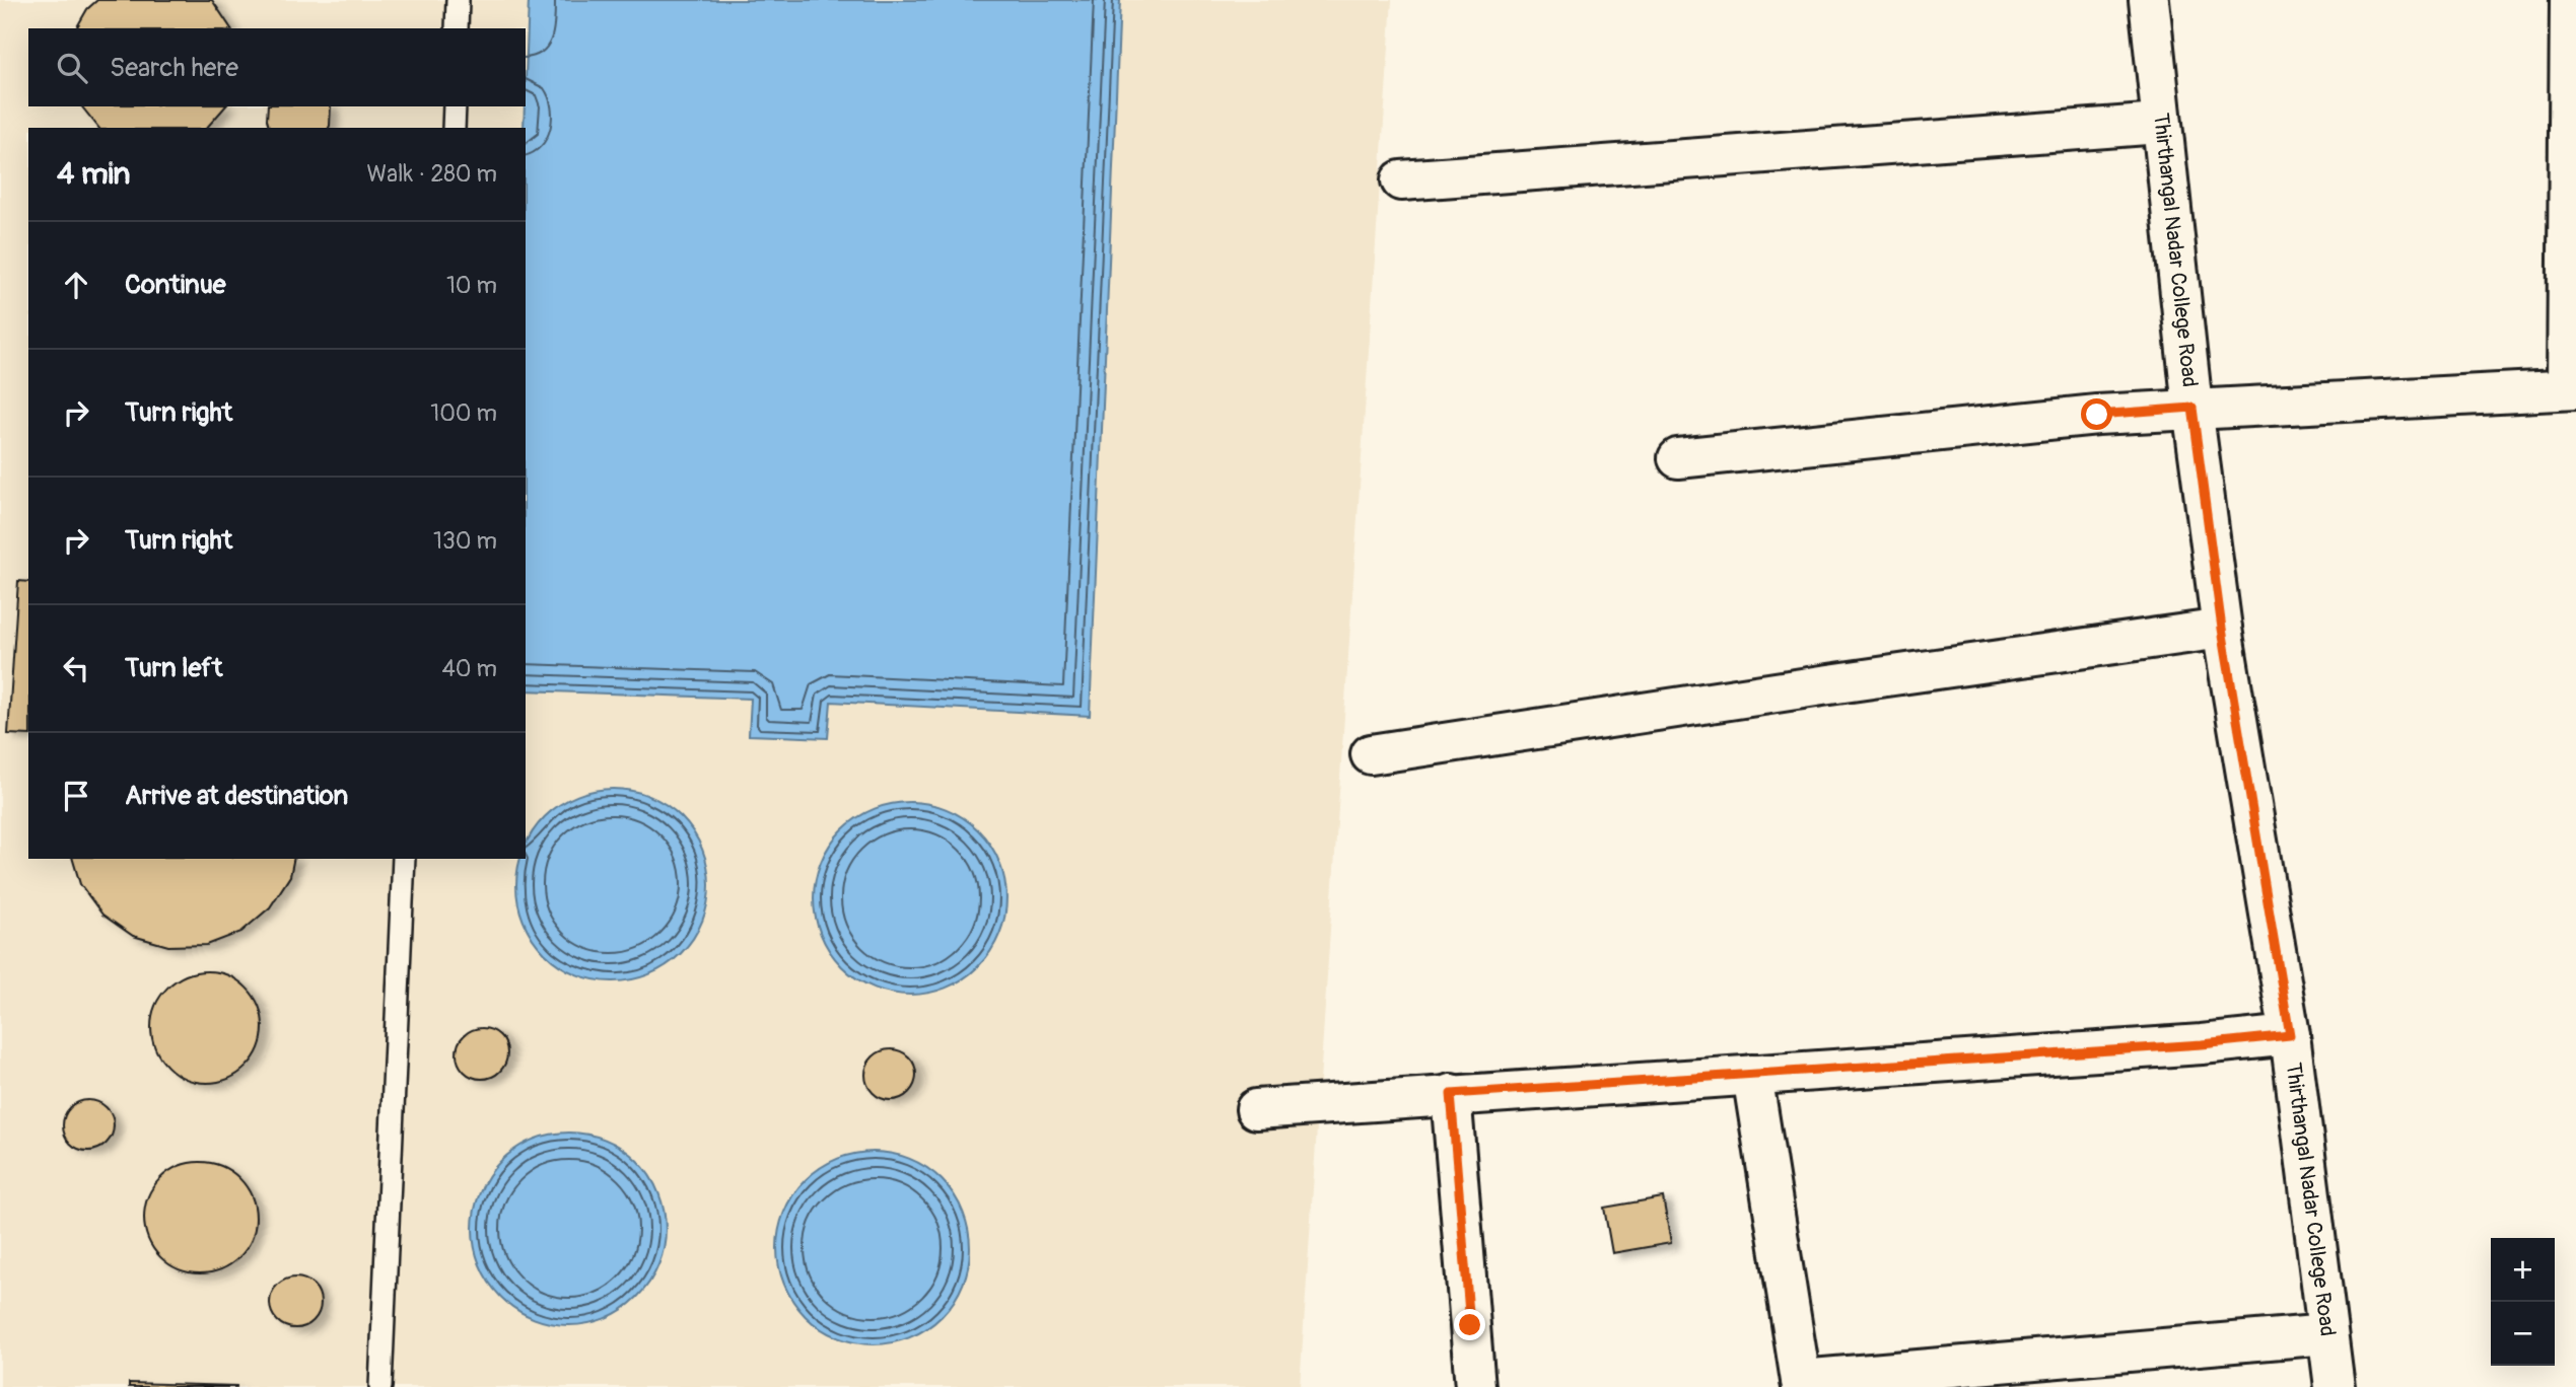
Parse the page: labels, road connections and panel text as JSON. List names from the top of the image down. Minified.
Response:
{"streets":{"street":["Thirthangal Nadar College Road"]},"page":{"search":"Search here","heading":["4 min","Walk · 280 m"],"list":[["Continue","10 m"],["Turn right","100 m"],["Turn right","130 m"],["Turn left","40 m"],"Arrive at destination"],"map_buttons":["+","−"]}}
